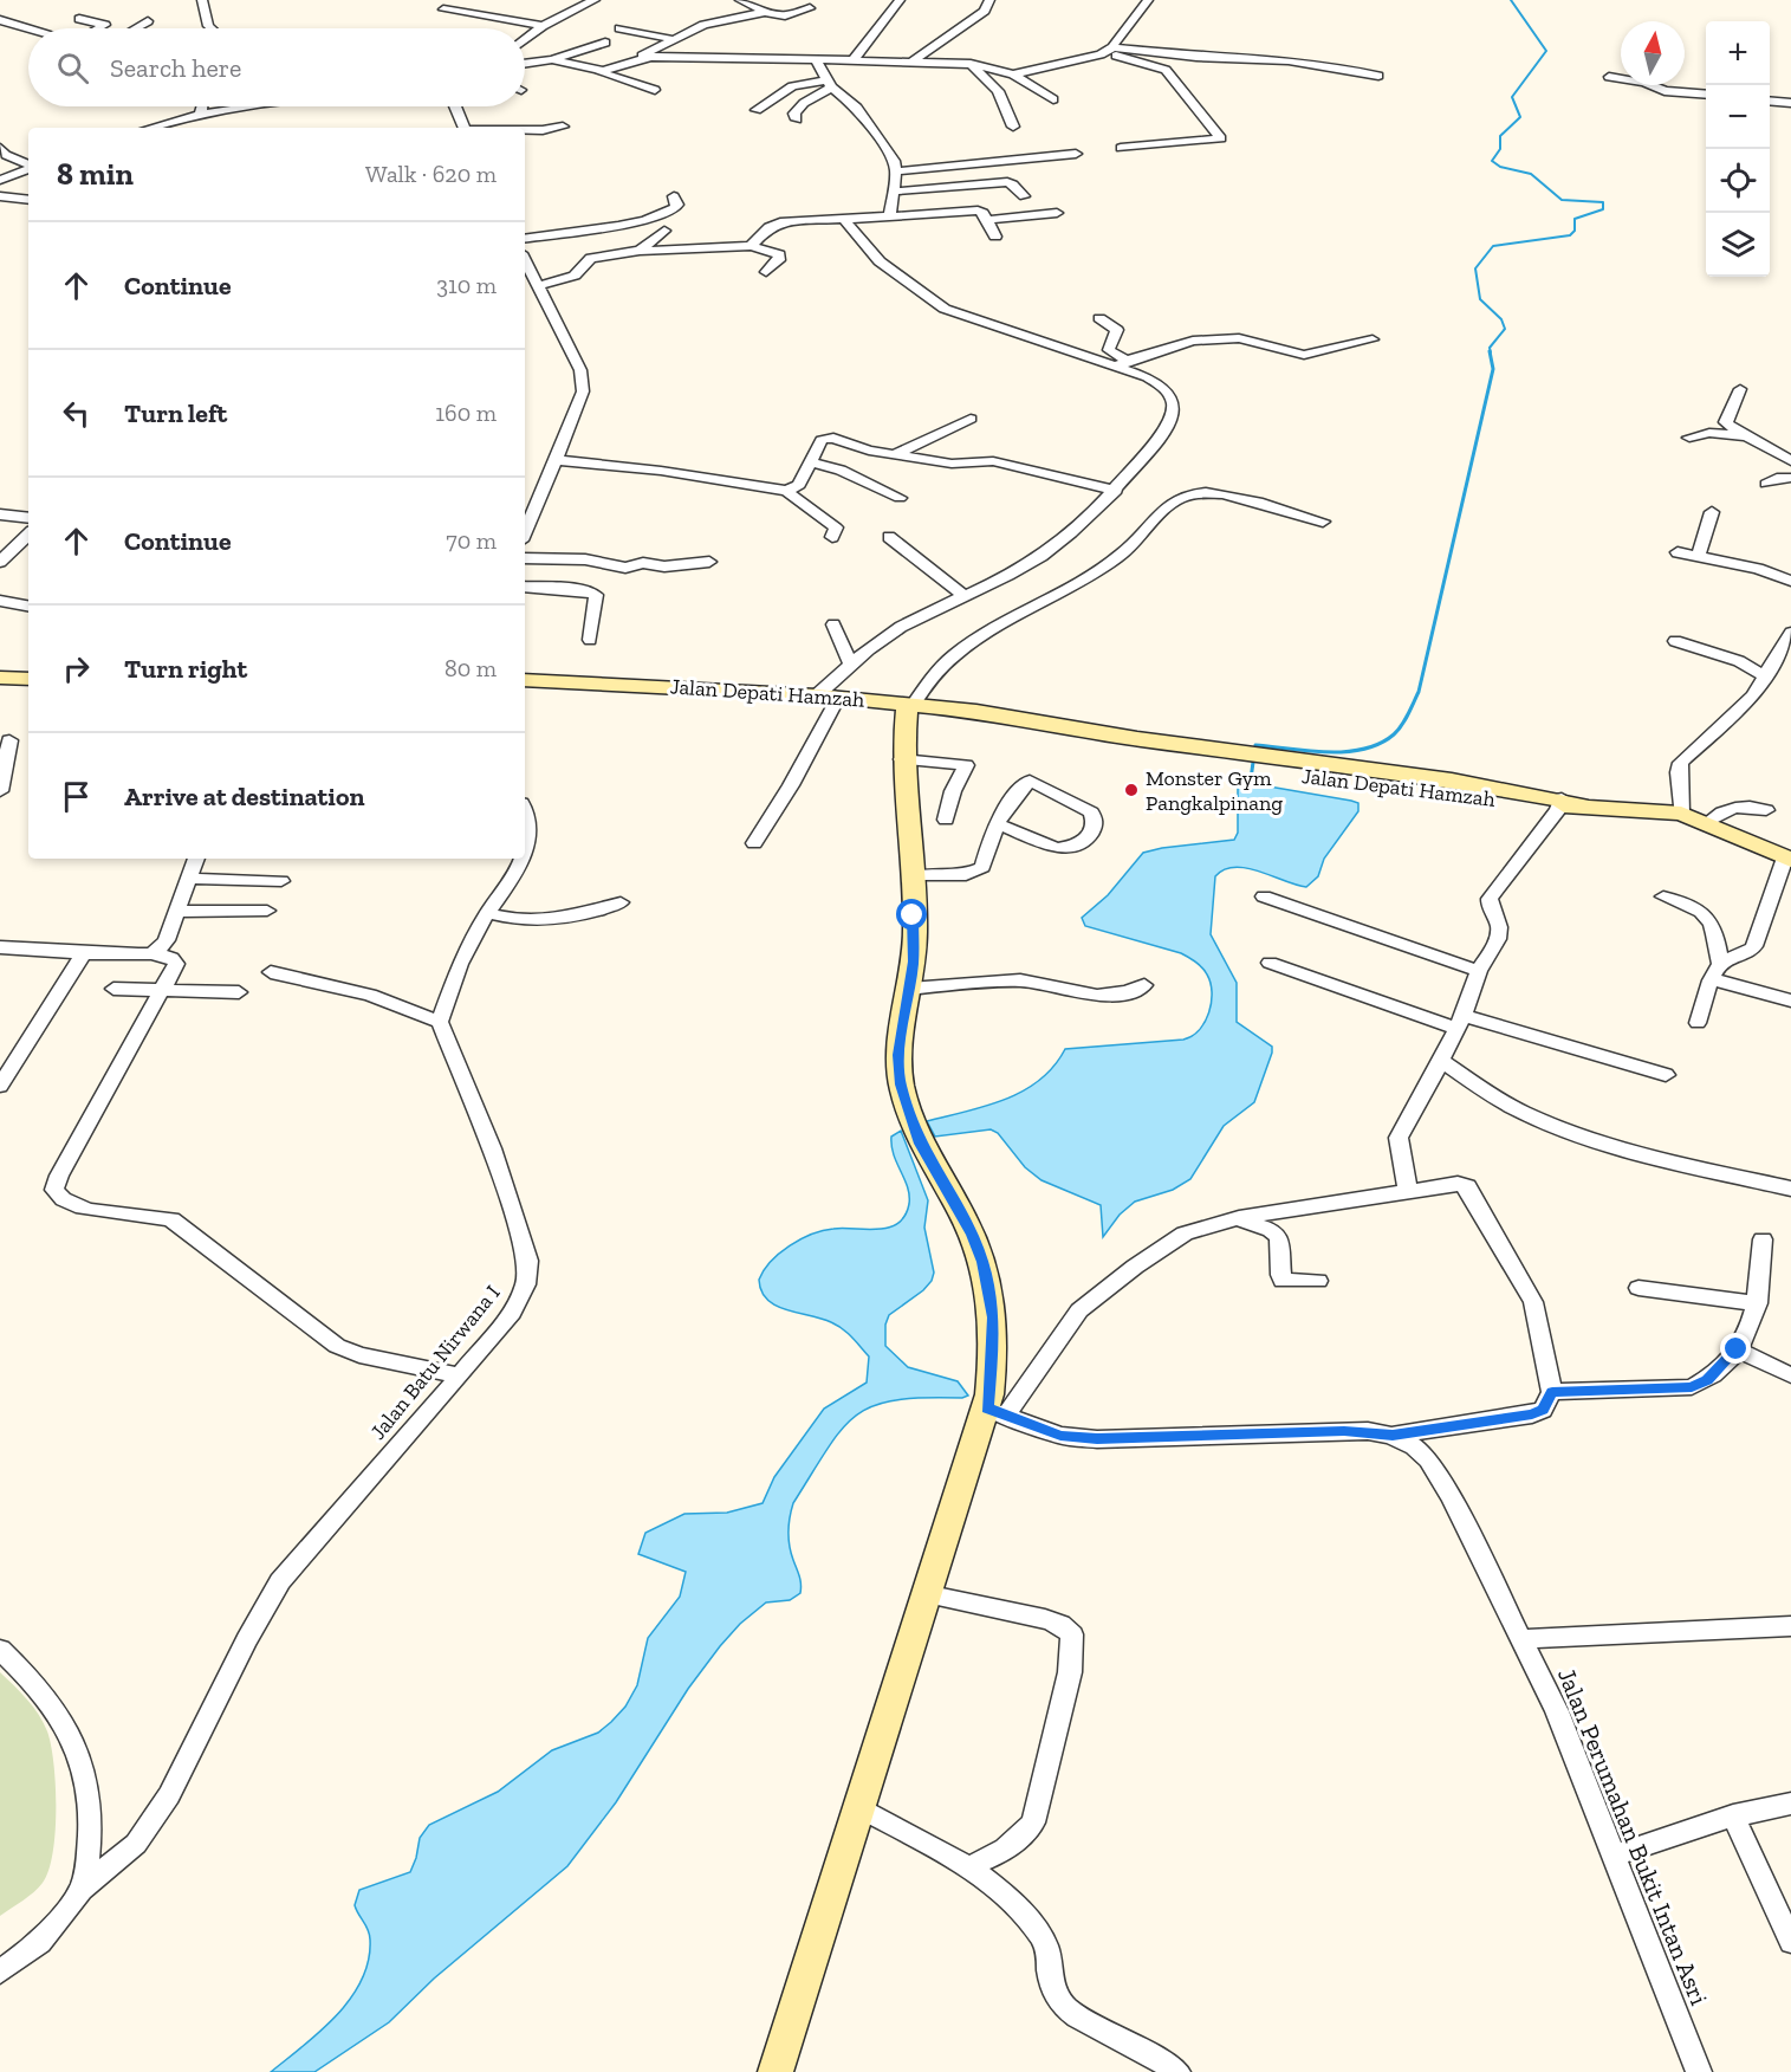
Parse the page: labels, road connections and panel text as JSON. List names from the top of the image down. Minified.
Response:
{"streets":{"street":["Jalan Depati Hamzah","Jalan Batu Nirwana I","Jalan Perumahan Bukit Intan Asri"]},"places":["Monster Gym Pangkalpinang"],"north":"top","page":{"map_buttons":["+","−"],"search":"Search here","heading":["8 min","Walk · 620 m"],"list":[["Continue","310 m"],["Turn left","160 m"],["Continue","70 m"],["Turn right","80 m"],"Arrive at destination"]}}
